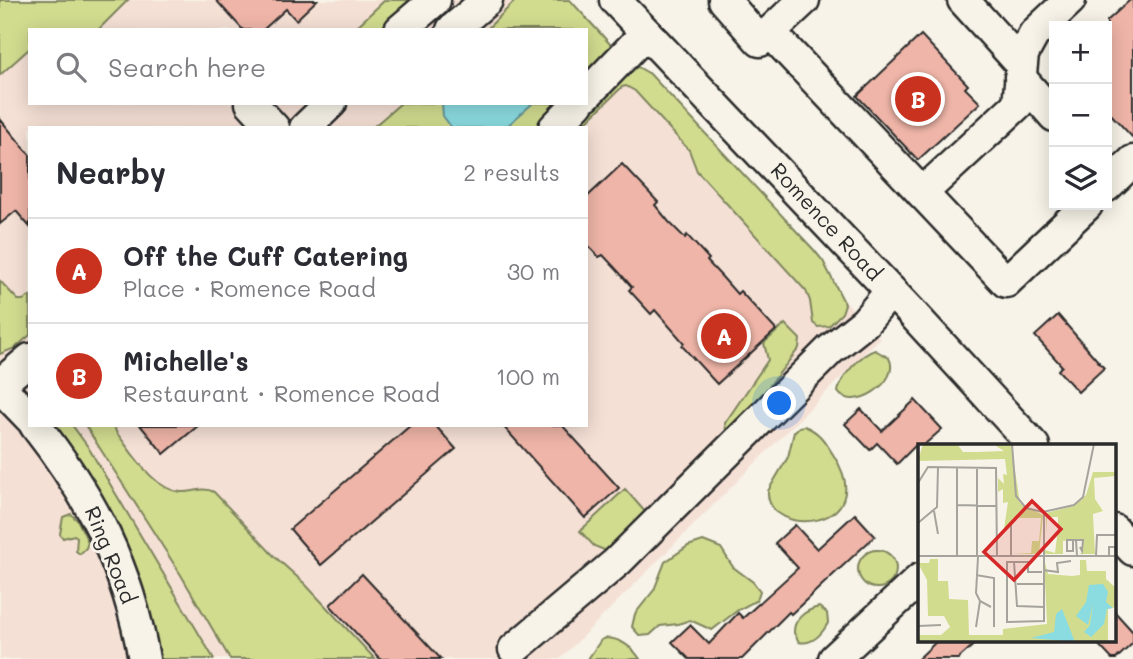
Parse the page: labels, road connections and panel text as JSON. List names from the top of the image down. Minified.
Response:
{"streets":{"street":["Romence Road","Ring Road"]},"page":{"map_buttons":["+","−"],"search":"Search here","pins":["B","A"],"heading":["Nearby","2 results"],"list":[{"mark":"A","name":"Off the Cuff Catering","note":"Place · Romence Road","value":"30 m"},{"mark":"B","name":"Michelle's","note":"Restaurant · Romence Road","value":"100 m"}]}}
